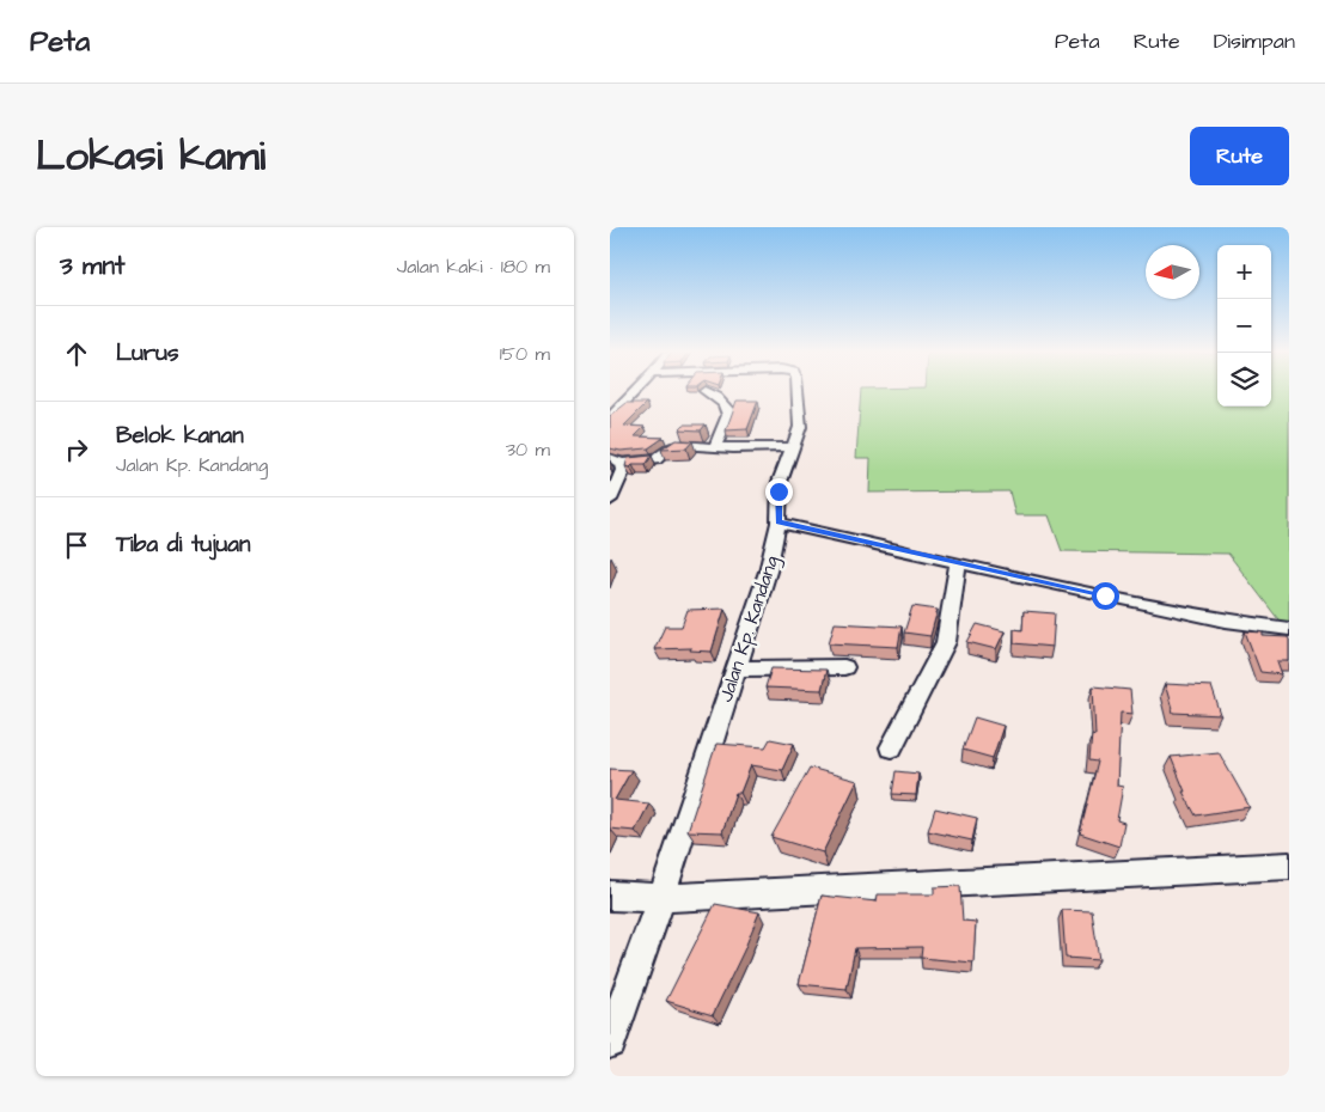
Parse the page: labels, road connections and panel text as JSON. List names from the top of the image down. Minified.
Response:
{"streets":{"street":["Jalan Kp. Kandang"]},"north":"left","page":{"header":"Peta","nav":["Peta","Rute","Disimpan"],"title":"Lokasi kami","buttons":"Rute","heading":["3 mnt","Jalan kaki · 180 m"],"map_buttons":["+","−"],"list":[["Lurus","150 m"],["Belok kanan","Jalan Kp. Kandang","30 m"],"Tiba di tujuan"]}}
